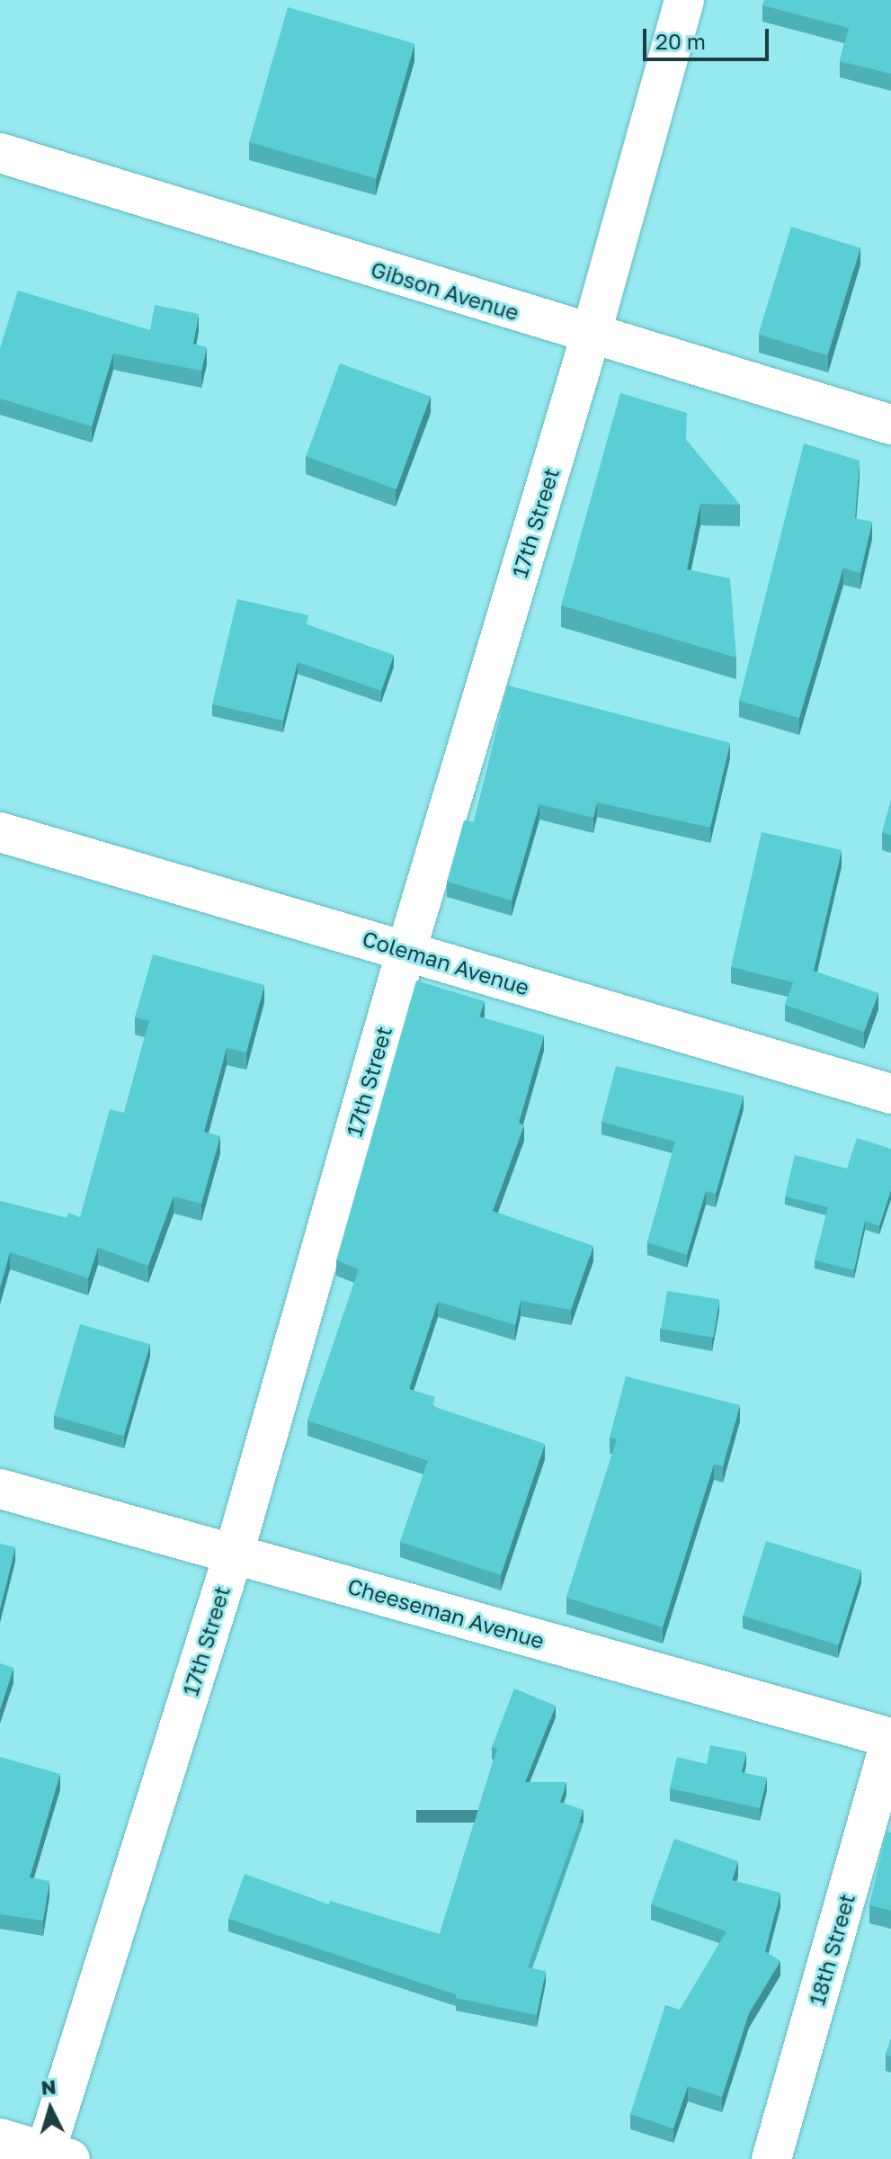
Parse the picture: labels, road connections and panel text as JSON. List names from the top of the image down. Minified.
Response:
{"streets":{"street":["Gibson Avenue","17th Street","Coleman Avenue","Cheeseman Avenue","18th Street"]},"crossings":[["Gibson Avenue","17th Street"],["17th Street","Coleman Avenue"],["17th Street","Cheeseman Avenue"],["Cheeseman Avenue","18th Street"]],"scale_bar":"20 m","north":"top"}
